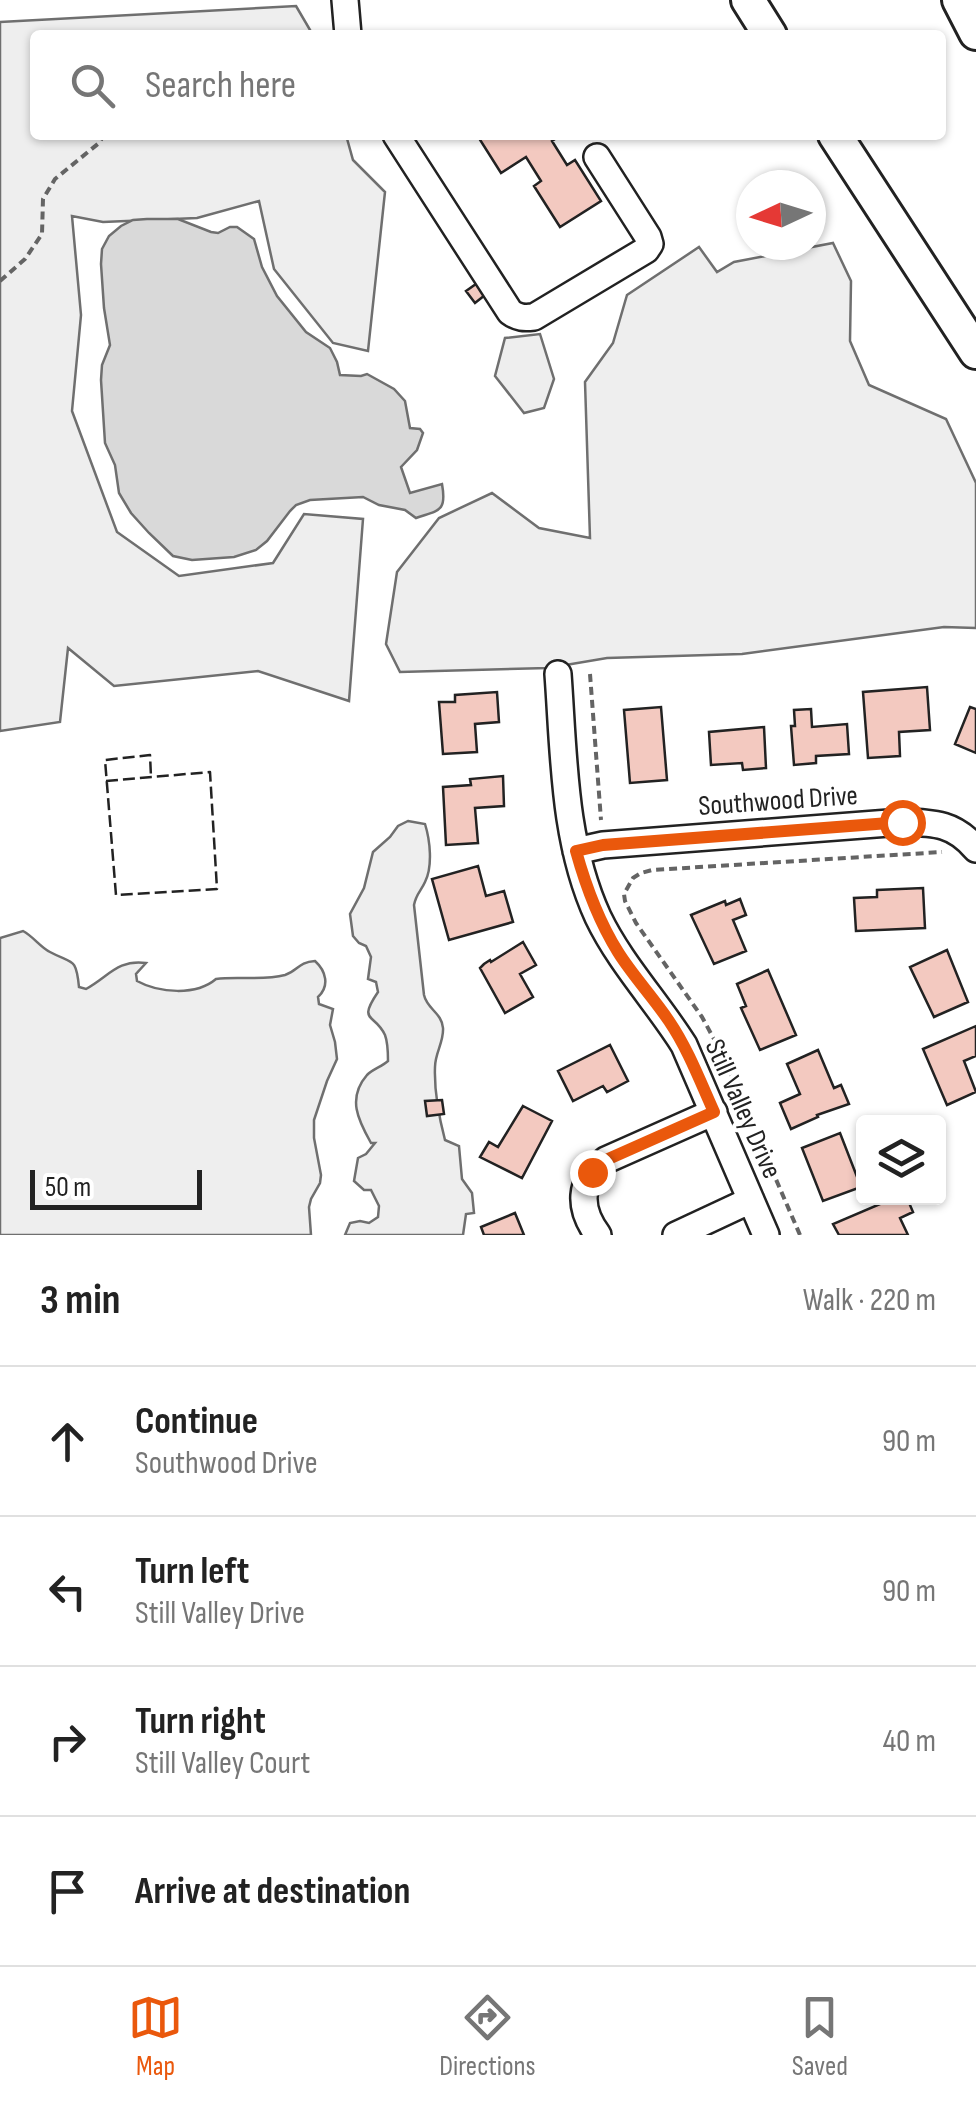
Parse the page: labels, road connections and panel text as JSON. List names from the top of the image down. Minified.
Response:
{"streets":{"street":["Southwood Drive","Still Valley Drive"]},"crossings":[["Southwood Drive","Still Valley Drive"]],"scale_bar":"50 m","north":"left","page":{"search":"Search here","scale":"50 m","heading":["3 min","Walk · 220 m"],"list":[["Continue","Southwood Drive","90 m"],["Turn left","Still Valley Drive","90 m"],["Turn right","Still Valley Court","40 m"],"Arrive at destination"],"nav":["Map","Directions","Saved"]}}
